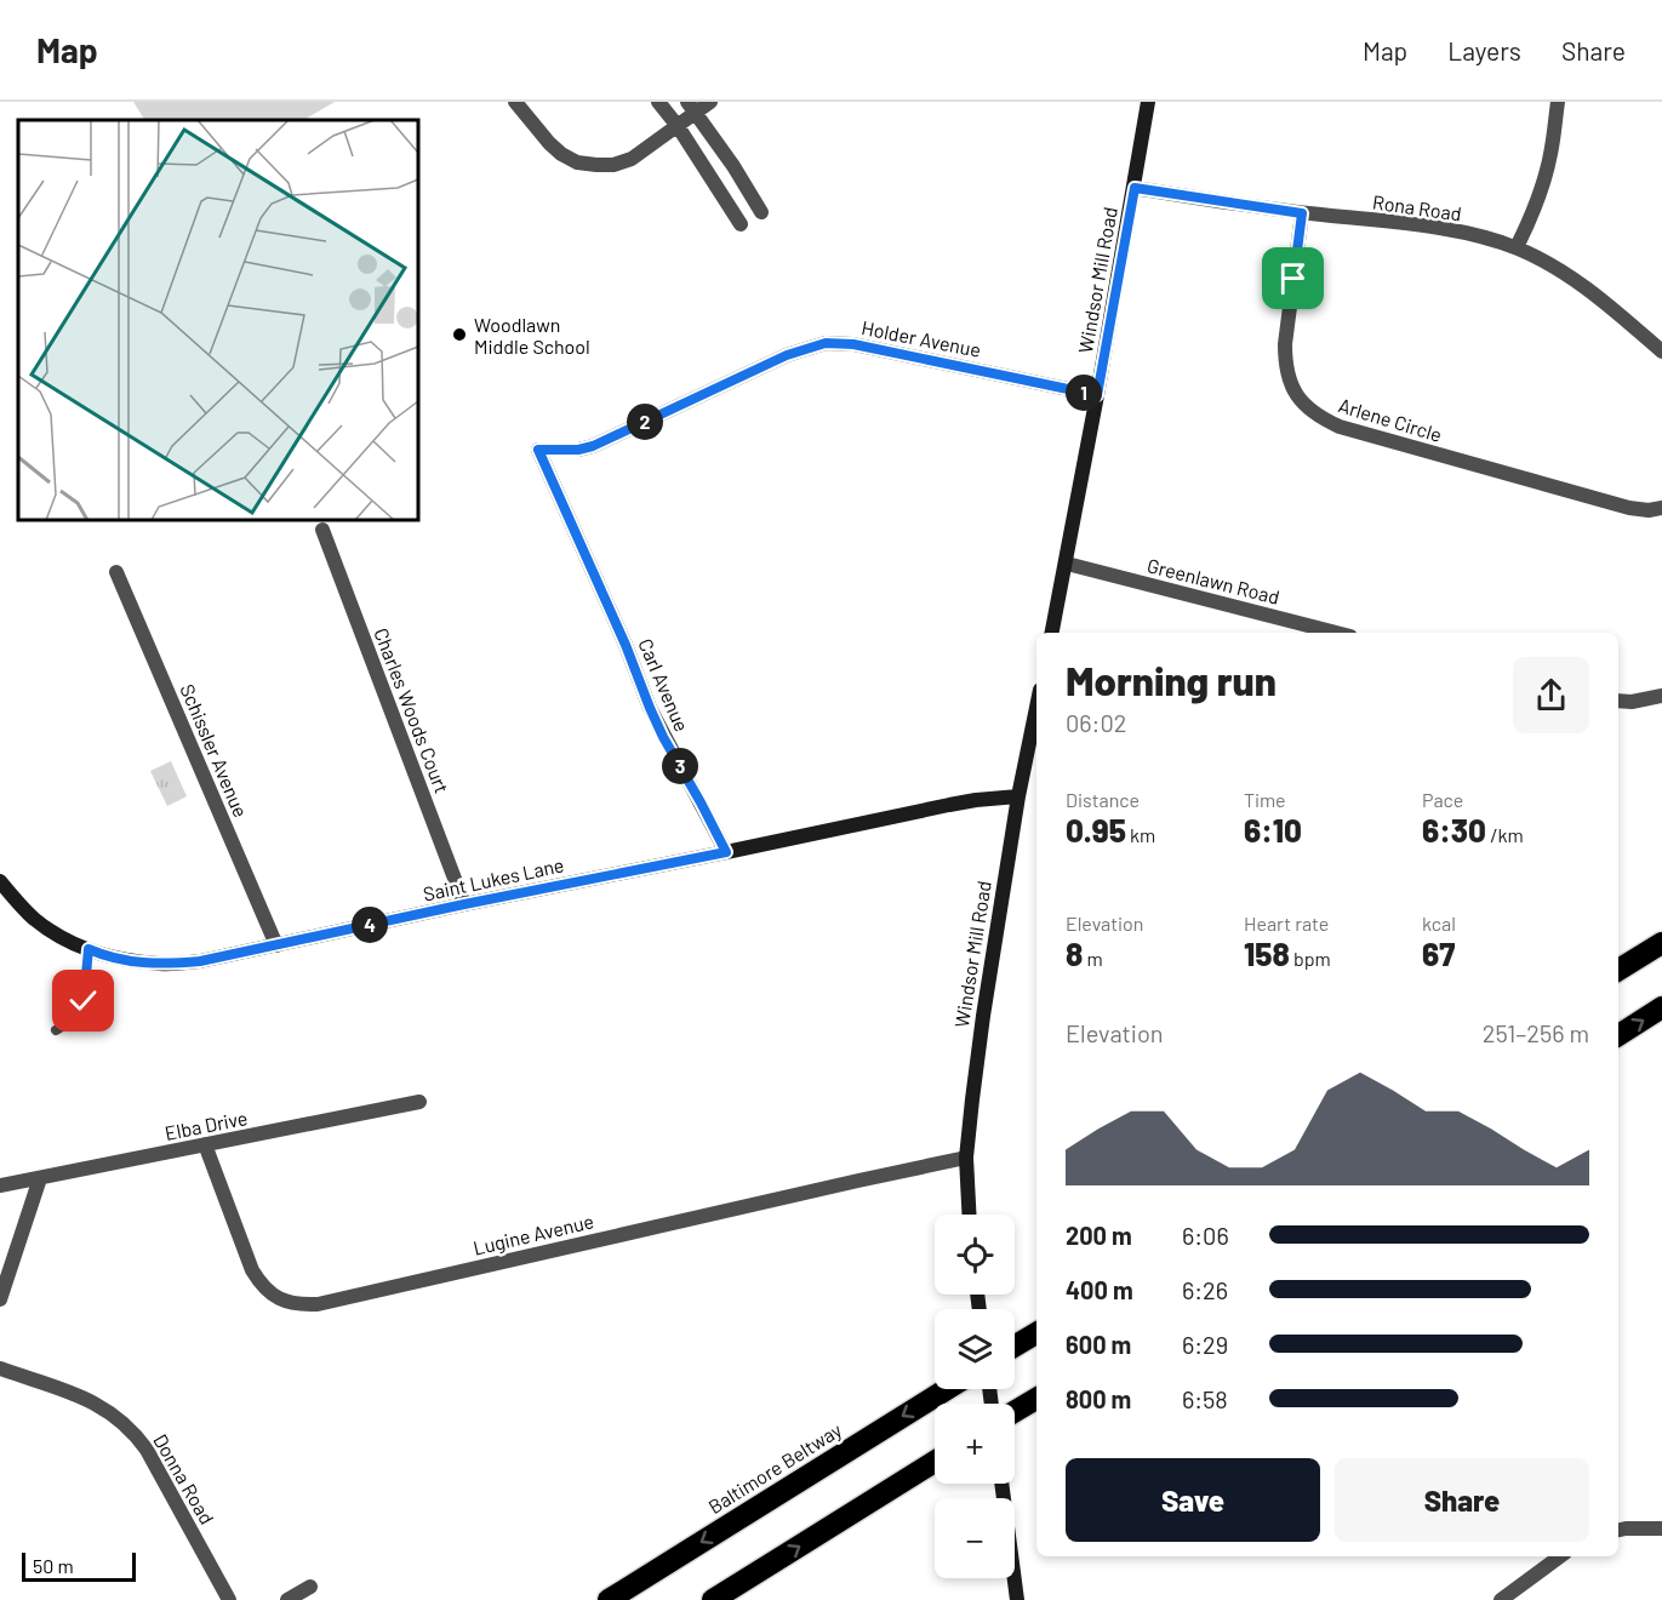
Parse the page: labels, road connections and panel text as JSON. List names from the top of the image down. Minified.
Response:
{"streets":{"highway":["Baltimore Beltway"],"main road":["Windsor Mill Road","Saint Lukes Lane"],"street":["Rona Road","Holder Avenue","Arlene Circle","Greenlawn Road","Carl Avenue","Charles Woods Court","Schissler Avenue","Elba Drive","Lugine Avenue","Donna Road"]},"crossings":[["Rona Road","Windsor Mill Road"],["Rona Road","Arlene Circle"],["Windsor Mill Road","Holder Avenue"],["Windsor Mill Road","Greenlawn Road"],["Windsor Mill Road","Saint Lukes Lane"],["Windsor Mill Road","Lugine Avenue"],["Holder Avenue","Carl Avenue"],["Carl Avenue","Saint Lukes Lane"],["Charles Woods Court","Saint Lukes Lane"],["Schissler Avenue","Saint Lukes Lane"],["Elba Drive","Lugine Avenue"]],"places":["Woodlawn Middle School"],"scale_bar":"50 m","page":{"header":"Map","nav":["Map","Layers","Share"],"pins":["1","2","3","4"],"heading":["Morning run","06:02"],"stats":[["Distance","0.95 km"],["Time","6:10"],["Pace","6:30 /km"],["Elevation","8 m"],["Heart rate","158 bpm"],["kcal","67"]],"chart":["Elevation","251–256 m"],"list":[{"name":"200 m","note":"6:06"},{"name":"400 m","note":"6:26"},{"name":"600 m","note":"6:29"},{"name":"800 m","note":"6:58"}],"map_buttons":["+","−"],"buttons":["Save","Share"],"scale":"50 m"}}
